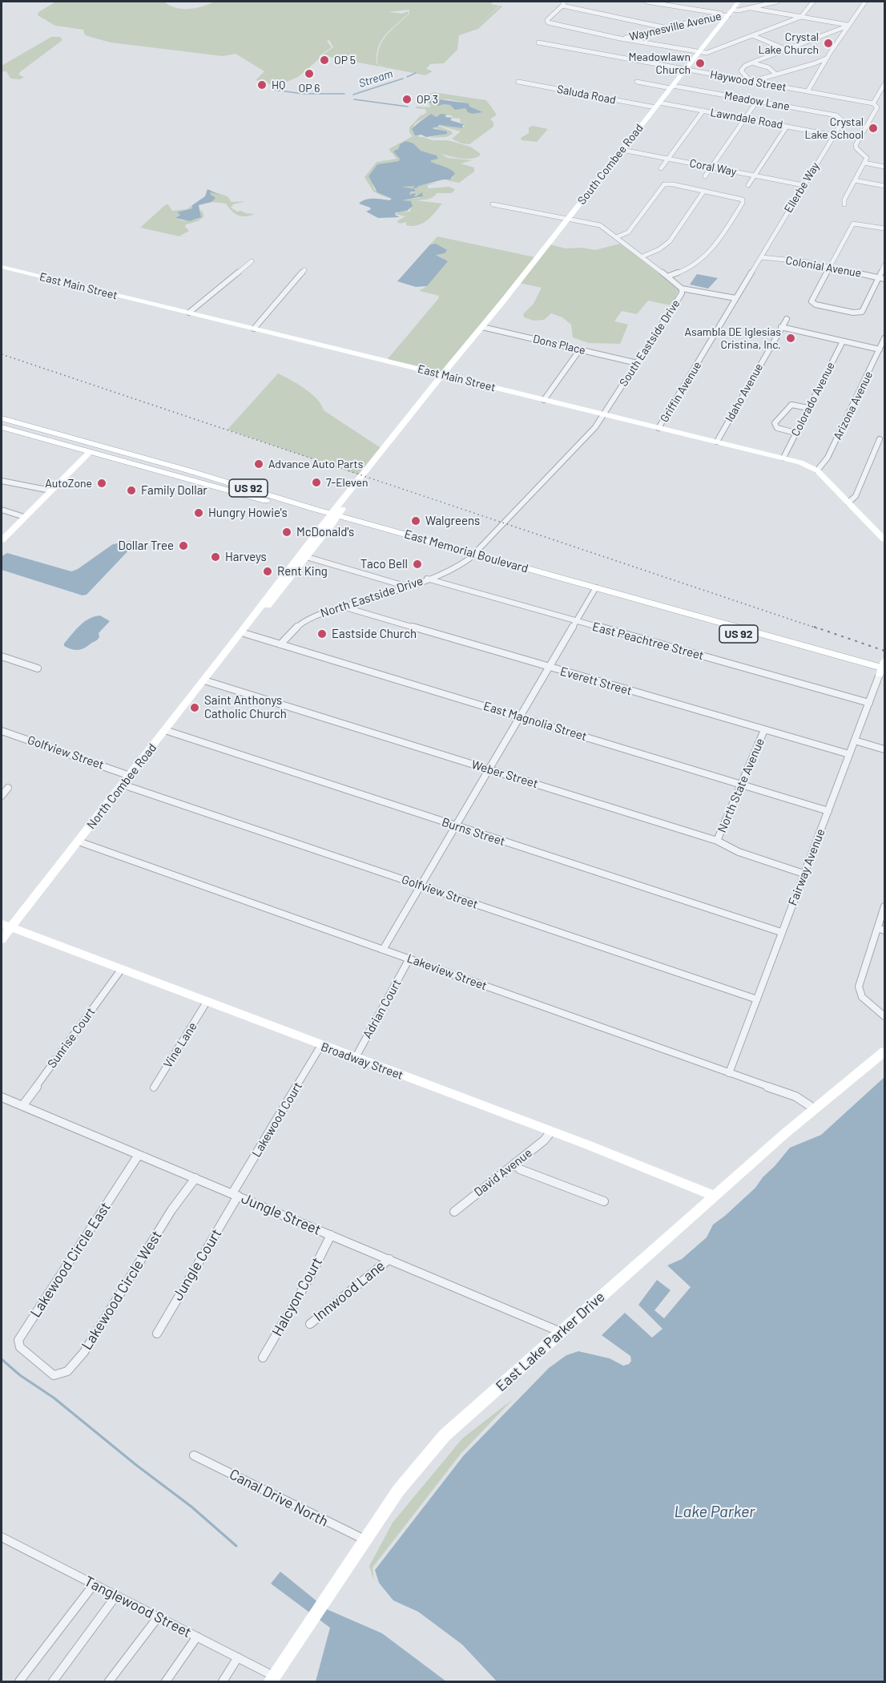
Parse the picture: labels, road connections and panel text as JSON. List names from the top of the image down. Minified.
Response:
{"streets":{"main road":["South Combee Road","East Main Street","US 92","East Memorial Boulevard","North Combee Road","Broadway Street","East Lake Parker Drive"],"street":["Waynesville Avenue","Haywood Street","Saluda Road","Meadow Lane","Lawndale Road","Coral Way","Ellerbe Way","Colonial Avenue","South Eastside Drive","Dons Place","Griffin Avenue","Idaho Avenue","Colorado Avenue","Arizona Avenue","North Eastside Drive","East Peachtree Street","Everett Street","East Magnolia Street","Golfview Street","Weber Street","North State Avenue","Burns Street","Fairway Avenue","Lakeview Street","Adrian Court","Sunrise Court","Vine Lane","Lakewood Court","David Avenue","Jungle Street","Lakewood Circle East","Jungle Court","Lakewood Circle West","Innwood Lane","Halcyon Court","Canal Drive North","Tanglewood Street"]},"crossings":[["Waynesville Avenue","South Combee Road"],["Haywood Street","South Combee Road"],["Saluda Road","Lawndale Road"],["Saluda Road","South Combee Road"],["Meadow Lane","South Combee Road"],["Meadow Lane","Ellerbe Way"],["Lawndale Road","South Combee Road"],["Lawndale Road","Ellerbe Way"],["South Combee Road","Coral Way"],["South Combee Road","East Main Street"],["South Combee Road","South Eastside Drive"],["South Combee Road","Dons Place"],["South Combee Road","North Combee Road"],["Coral Way","Ellerbe Way"],["Ellerbe Way","Colonial Avenue"],["Ellerbe Way","Griffin Avenue"],["Colonial Avenue","Griffin Avenue"],["East Main Street","South Eastside Drive"],["East Main Street","Griffin Avenue"],["East Main Street","Idaho Avenue"],["East Main Street","Colorado Avenue"],["East Main Street","Arizona Avenue"],["East Main Street","North Eastside Drive"],["East Main Street","North Combee Road"],["South Eastside Drive","Dons Place"],["South Eastside Drive","North Eastside Drive"],["US 92","East Memorial Boulevard"],["US 92","North Combee Road"],["US 92","Fairway Avenue"],["East Memorial Boulevard","North Eastside Drive"],["East Memorial Boulevard","North Combee Road"],["North Eastside Drive","East Peachtree Street"],["North Eastside Drive","Everett Street"],["North Eastside Drive","East Magnolia Street"],["East Peachtree Street","Fairway Avenue"],["Everett Street","North State Avenue"],["Everett Street","Fairway Avenue"],["East Magnolia Street","North State Avenue"],["East Magnolia Street","North Combee Road"],["East Magnolia Street","Fairway Avenue"],["Golfview Street","North Combee Road"],["Golfview Street","Fairway Avenue"],["Weber Street","North State Avenue"],["Weber Street","North Combee Road"],["Weber Street","Fairway Avenue"],["North Combee Road","Burns Street"],["North Combee Road","Lakeview Street"],["North Combee Road","Broadway Street"],["Burns Street","Fairway Avenue"],["Fairway Avenue","Lakeview Street"],["Lakeview Street","Adrian Court"],["Lakeview Street","East Lake Parker Drive"],["Adrian Court","Broadway Street"],["Sunrise Court","Broadway Street"],["Sunrise Court","Jungle Street"],["Vine Lane","Broadway Street"],["Broadway Street","Lakewood Court"],["Broadway Street","David Avenue"],["Broadway Street","East Lake Parker Drive"],["Lakewood Court","Jungle Street"],["Lakewood Court","Jungle Court"],["Jungle Street","Lakewood Circle East"],["Jungle Street","Jungle Court"],["Jungle Street","Lakewood Circle West"],["Jungle Street","Innwood Lane"],["Jungle Street","Halcyon Court"],["Jungle Street","East Lake Parker Drive"],["Lakewood Circle East","Lakewood Circle West"],["East Lake Parker Drive","Canal Drive North"],["East Lake Parker Drive","Tanglewood Street"]],"water":["Stream","Lake Parker"],"places":["Crystal Lake Church","OP 5","Meadowlawn Church","OP 6","HQ","OP 3","Crystal Lake School","Asambla DE Iglesias Cristina, Inc.","Advance Auto Parts","7-Eleven","AutoZone","Family Dollar","Hungry Howie's","Walgreens","McDonald's","Dollar Tree","Harveys","Taco Bell","Rent King","Eastside Church","Saint Anthonys Catholic Church"]}
